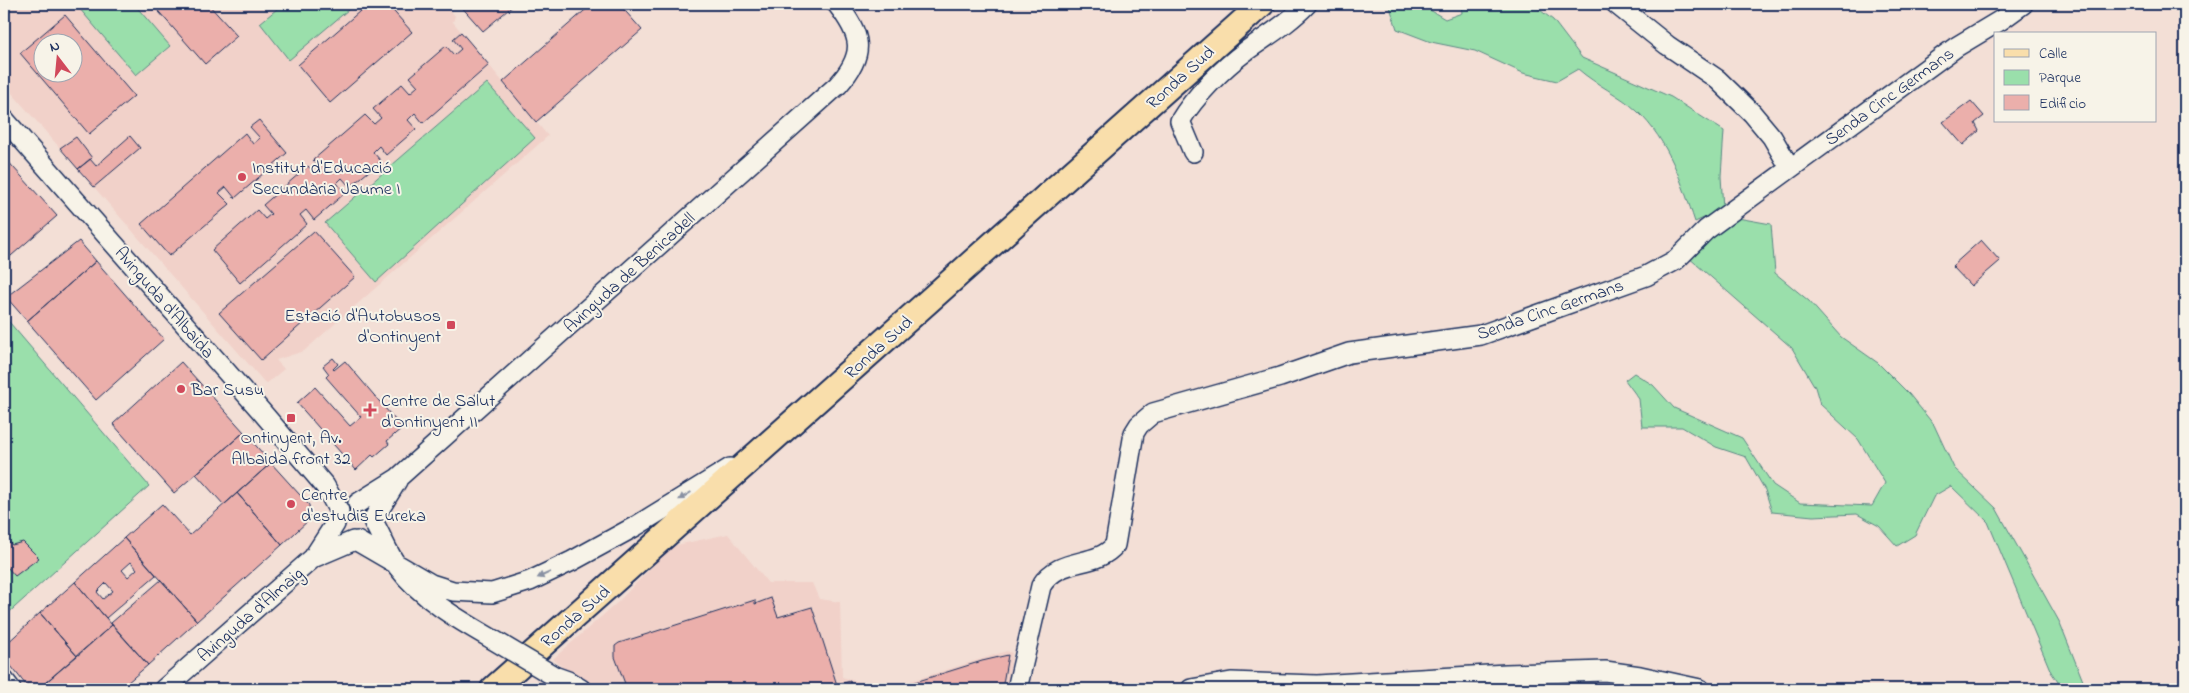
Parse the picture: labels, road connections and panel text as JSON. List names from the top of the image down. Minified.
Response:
{"streets":{"main road":["Ronda Sud"],"street":["Senda Cinc Germans","Avinguda de Benicadell","Avinguda d'Albaida","Avinguda d'Almaig"]},"crossings":[["Avinguda de Benicadell","Avinguda d'Almaig"],["Avinguda d'Albaida","Avinguda d'Almaig"]],"places":{"other":["Institut d'Educació Secundària Jaume I","Bar Susu","Centre d'estudis Eureka"],"transit":["Estació d'Autobusos d'Ontinyent","Ontinyent, Av. Albaida front 32"],"health":["Centre de Salut d'Ontinyent II"]},"legend":["Calle","Parque","Edificio"],"north":"top"}
